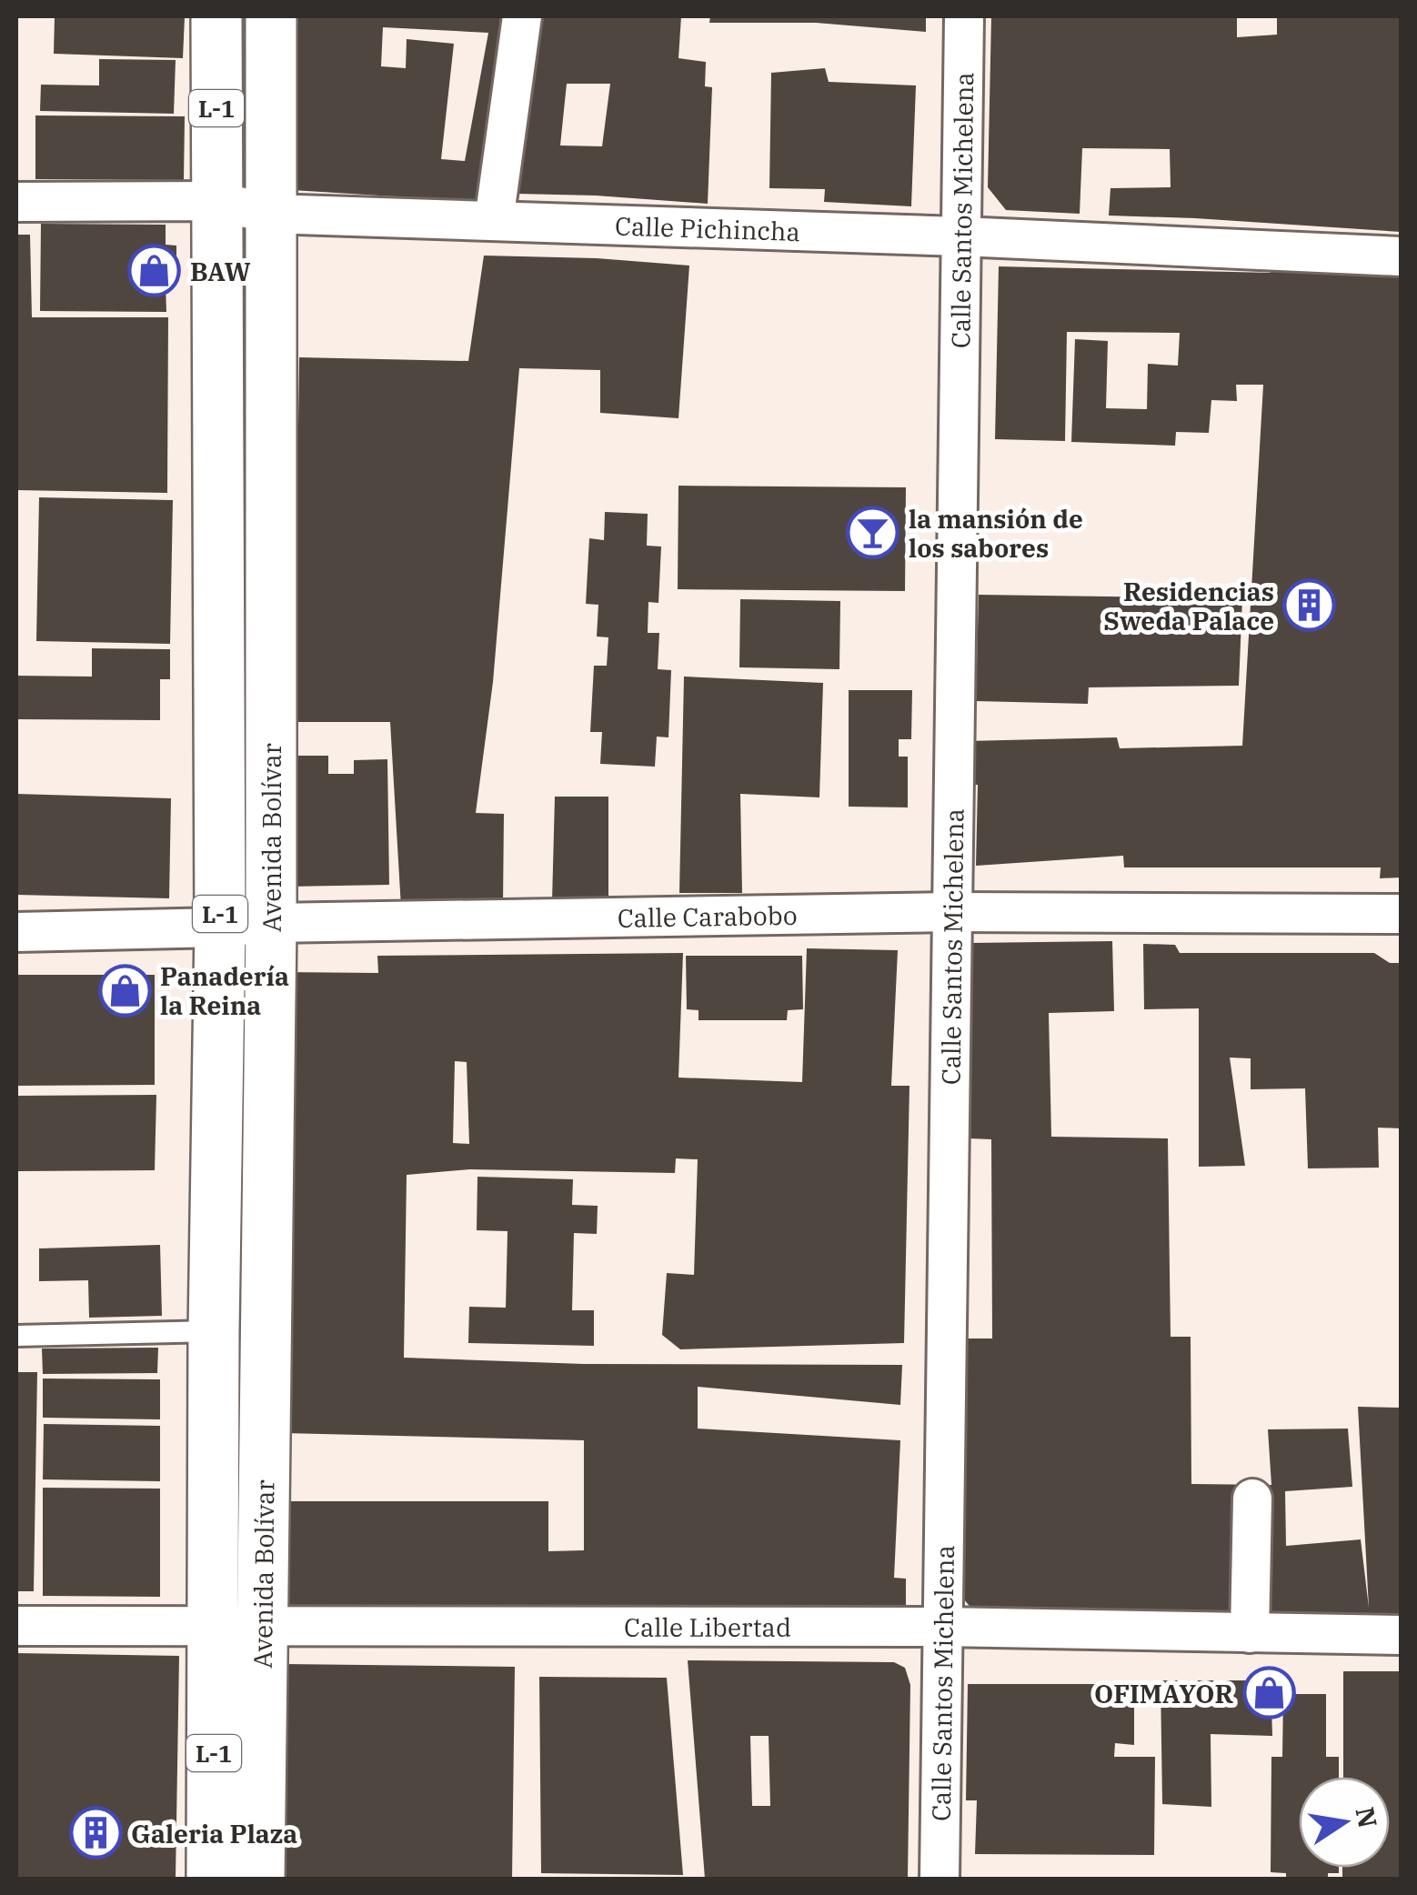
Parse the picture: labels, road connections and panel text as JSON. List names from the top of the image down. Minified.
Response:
{"streets":{"main road":["L-1","Avenida Bolívar"],"street":["Calle Santos Michelena","Calle Pichincha","Calle Carabobo","Calle Libertad"]},"crossings":[["Calle Santos Michelena","Calle Pichincha"],["Calle Santos Michelena","Calle Carabobo"],["Calle Santos Michelena","Calle Libertad"],["Calle Pichincha","Avenida Bolívar"],["Avenida Bolívar","Calle Carabobo"],["Avenida Bolívar","Calle Libertad"]],"places":{"shop":["BAW","Panadería la Reina","OFIMAYOR"],"bar":["la mansión de los sabores"],"building":["Residencias Sweda Palace","Galeria Plaza"]},"north":"right"}
